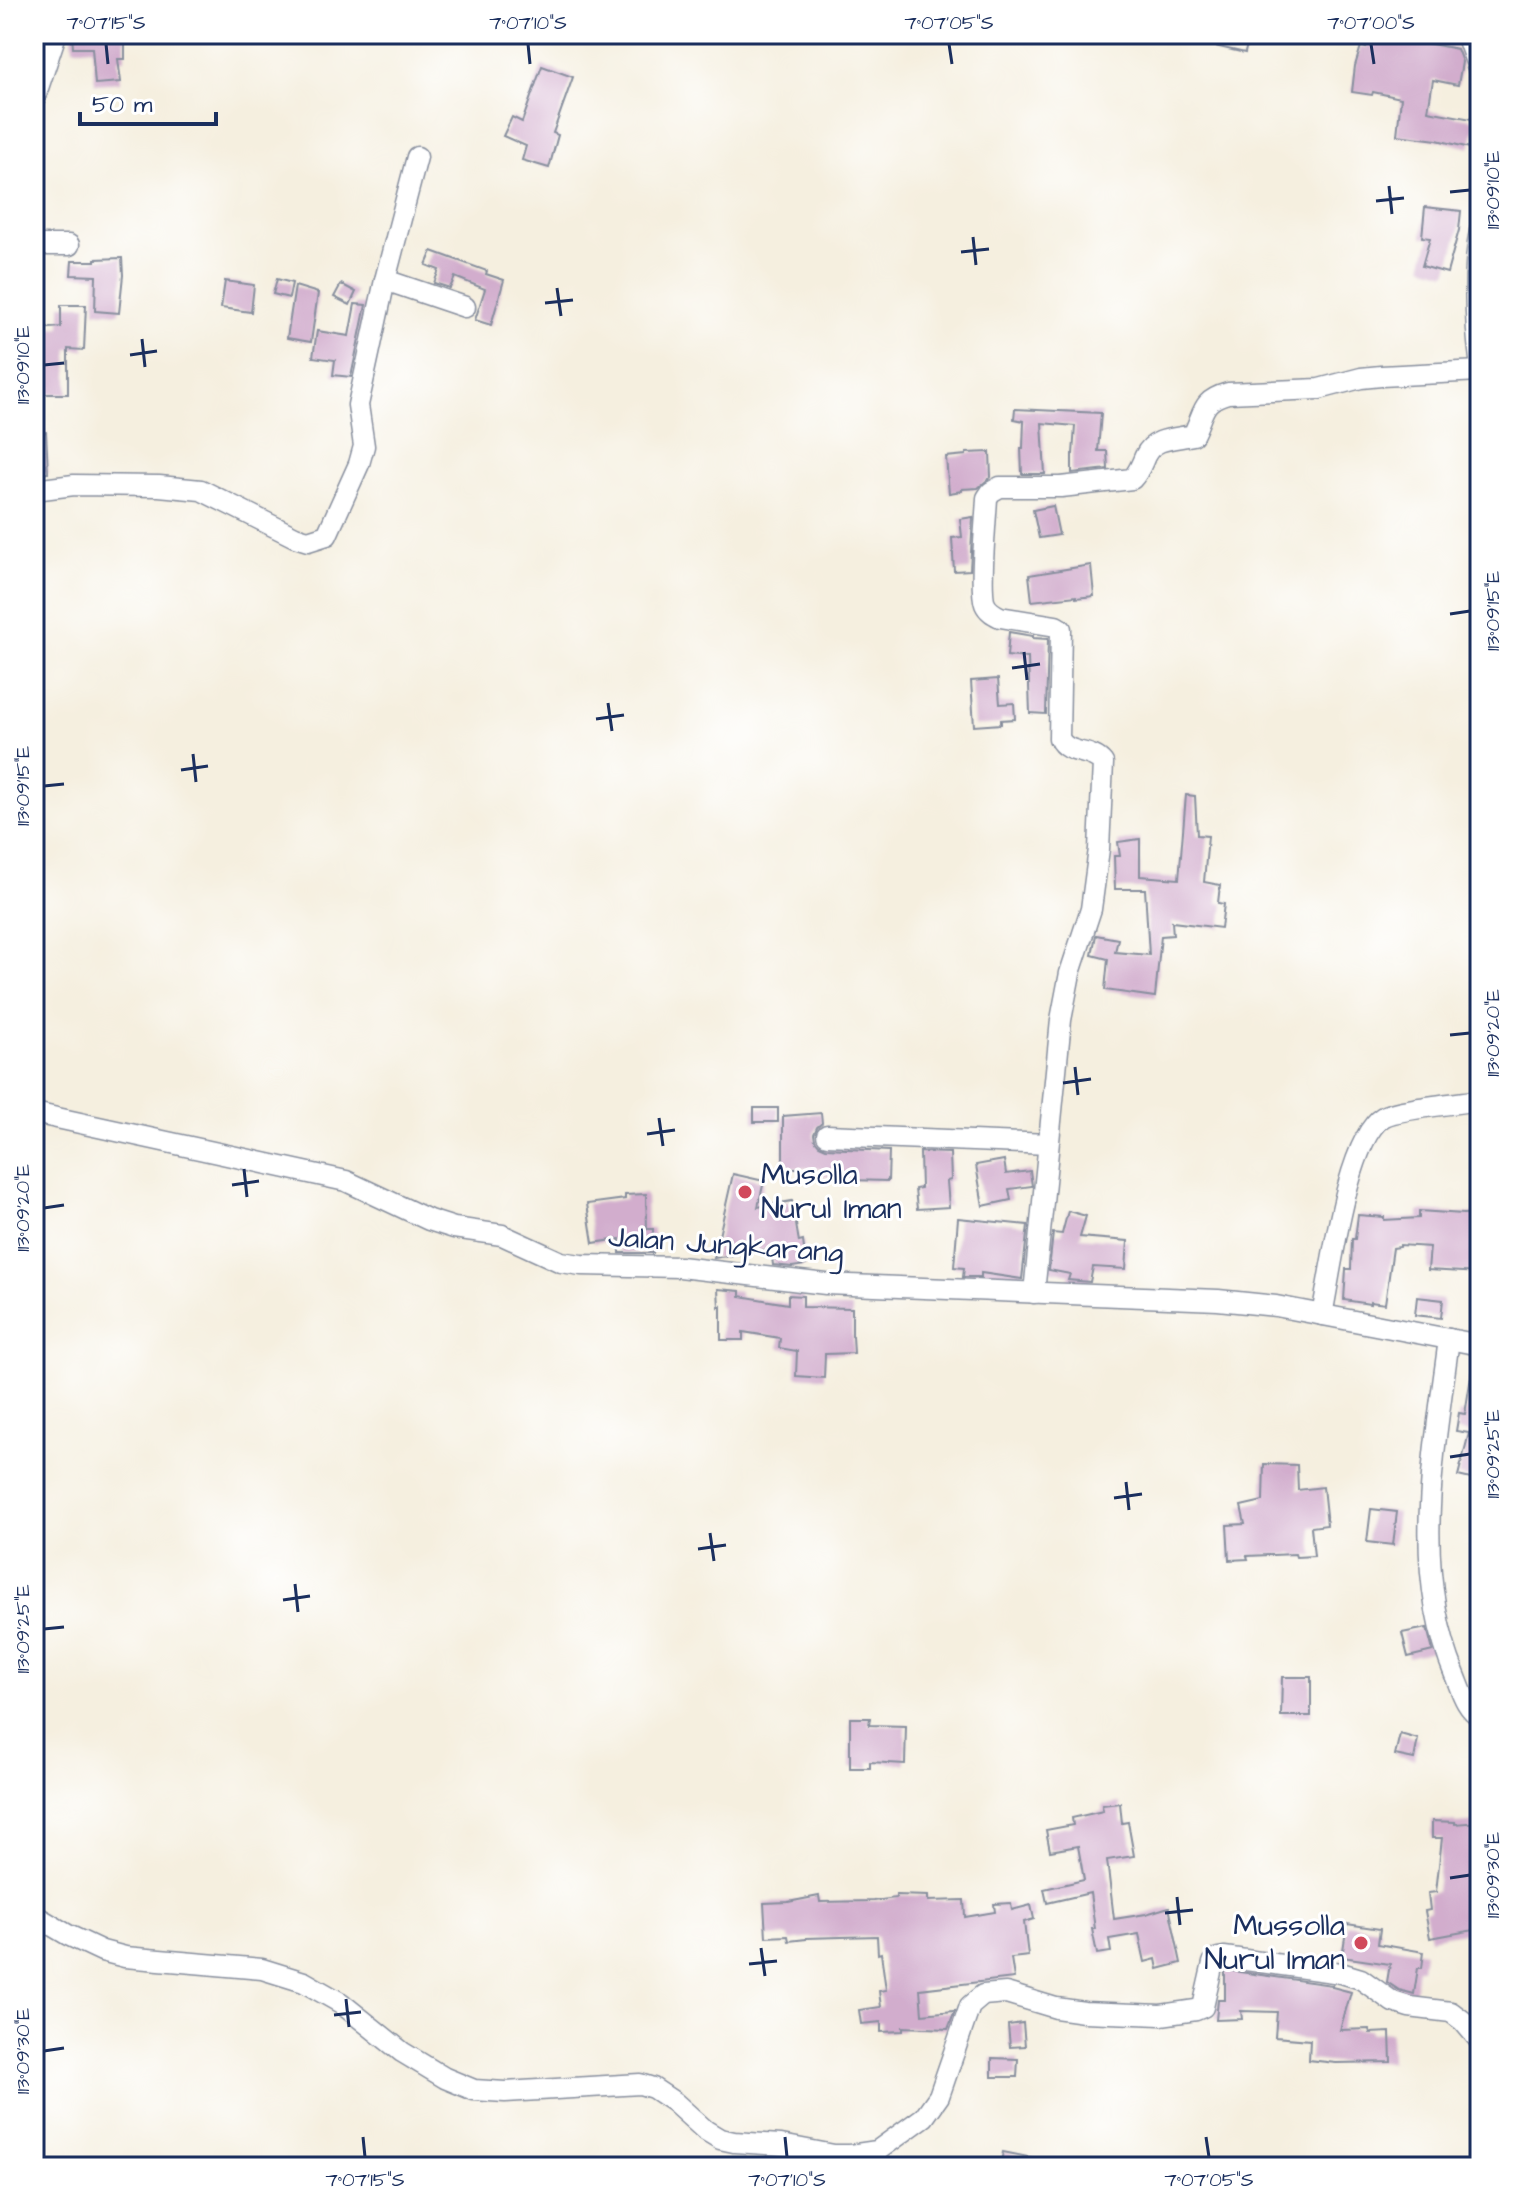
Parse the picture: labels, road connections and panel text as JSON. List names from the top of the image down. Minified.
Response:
{"streets":{"street":["Jalan Jungkarang"]},"places":["Musolla Nurul Iman","Mussolla Nurul Iman"],"scale_bar":"50 m","coordinates":["7°07'15\"S","7°07'10\"S","7°07'05\"S","7°07'00\"S","113°09'10\"E","113°09'15\"E","113°09'20\"E","113°09'25\"E","113°09'30\"E"]}
